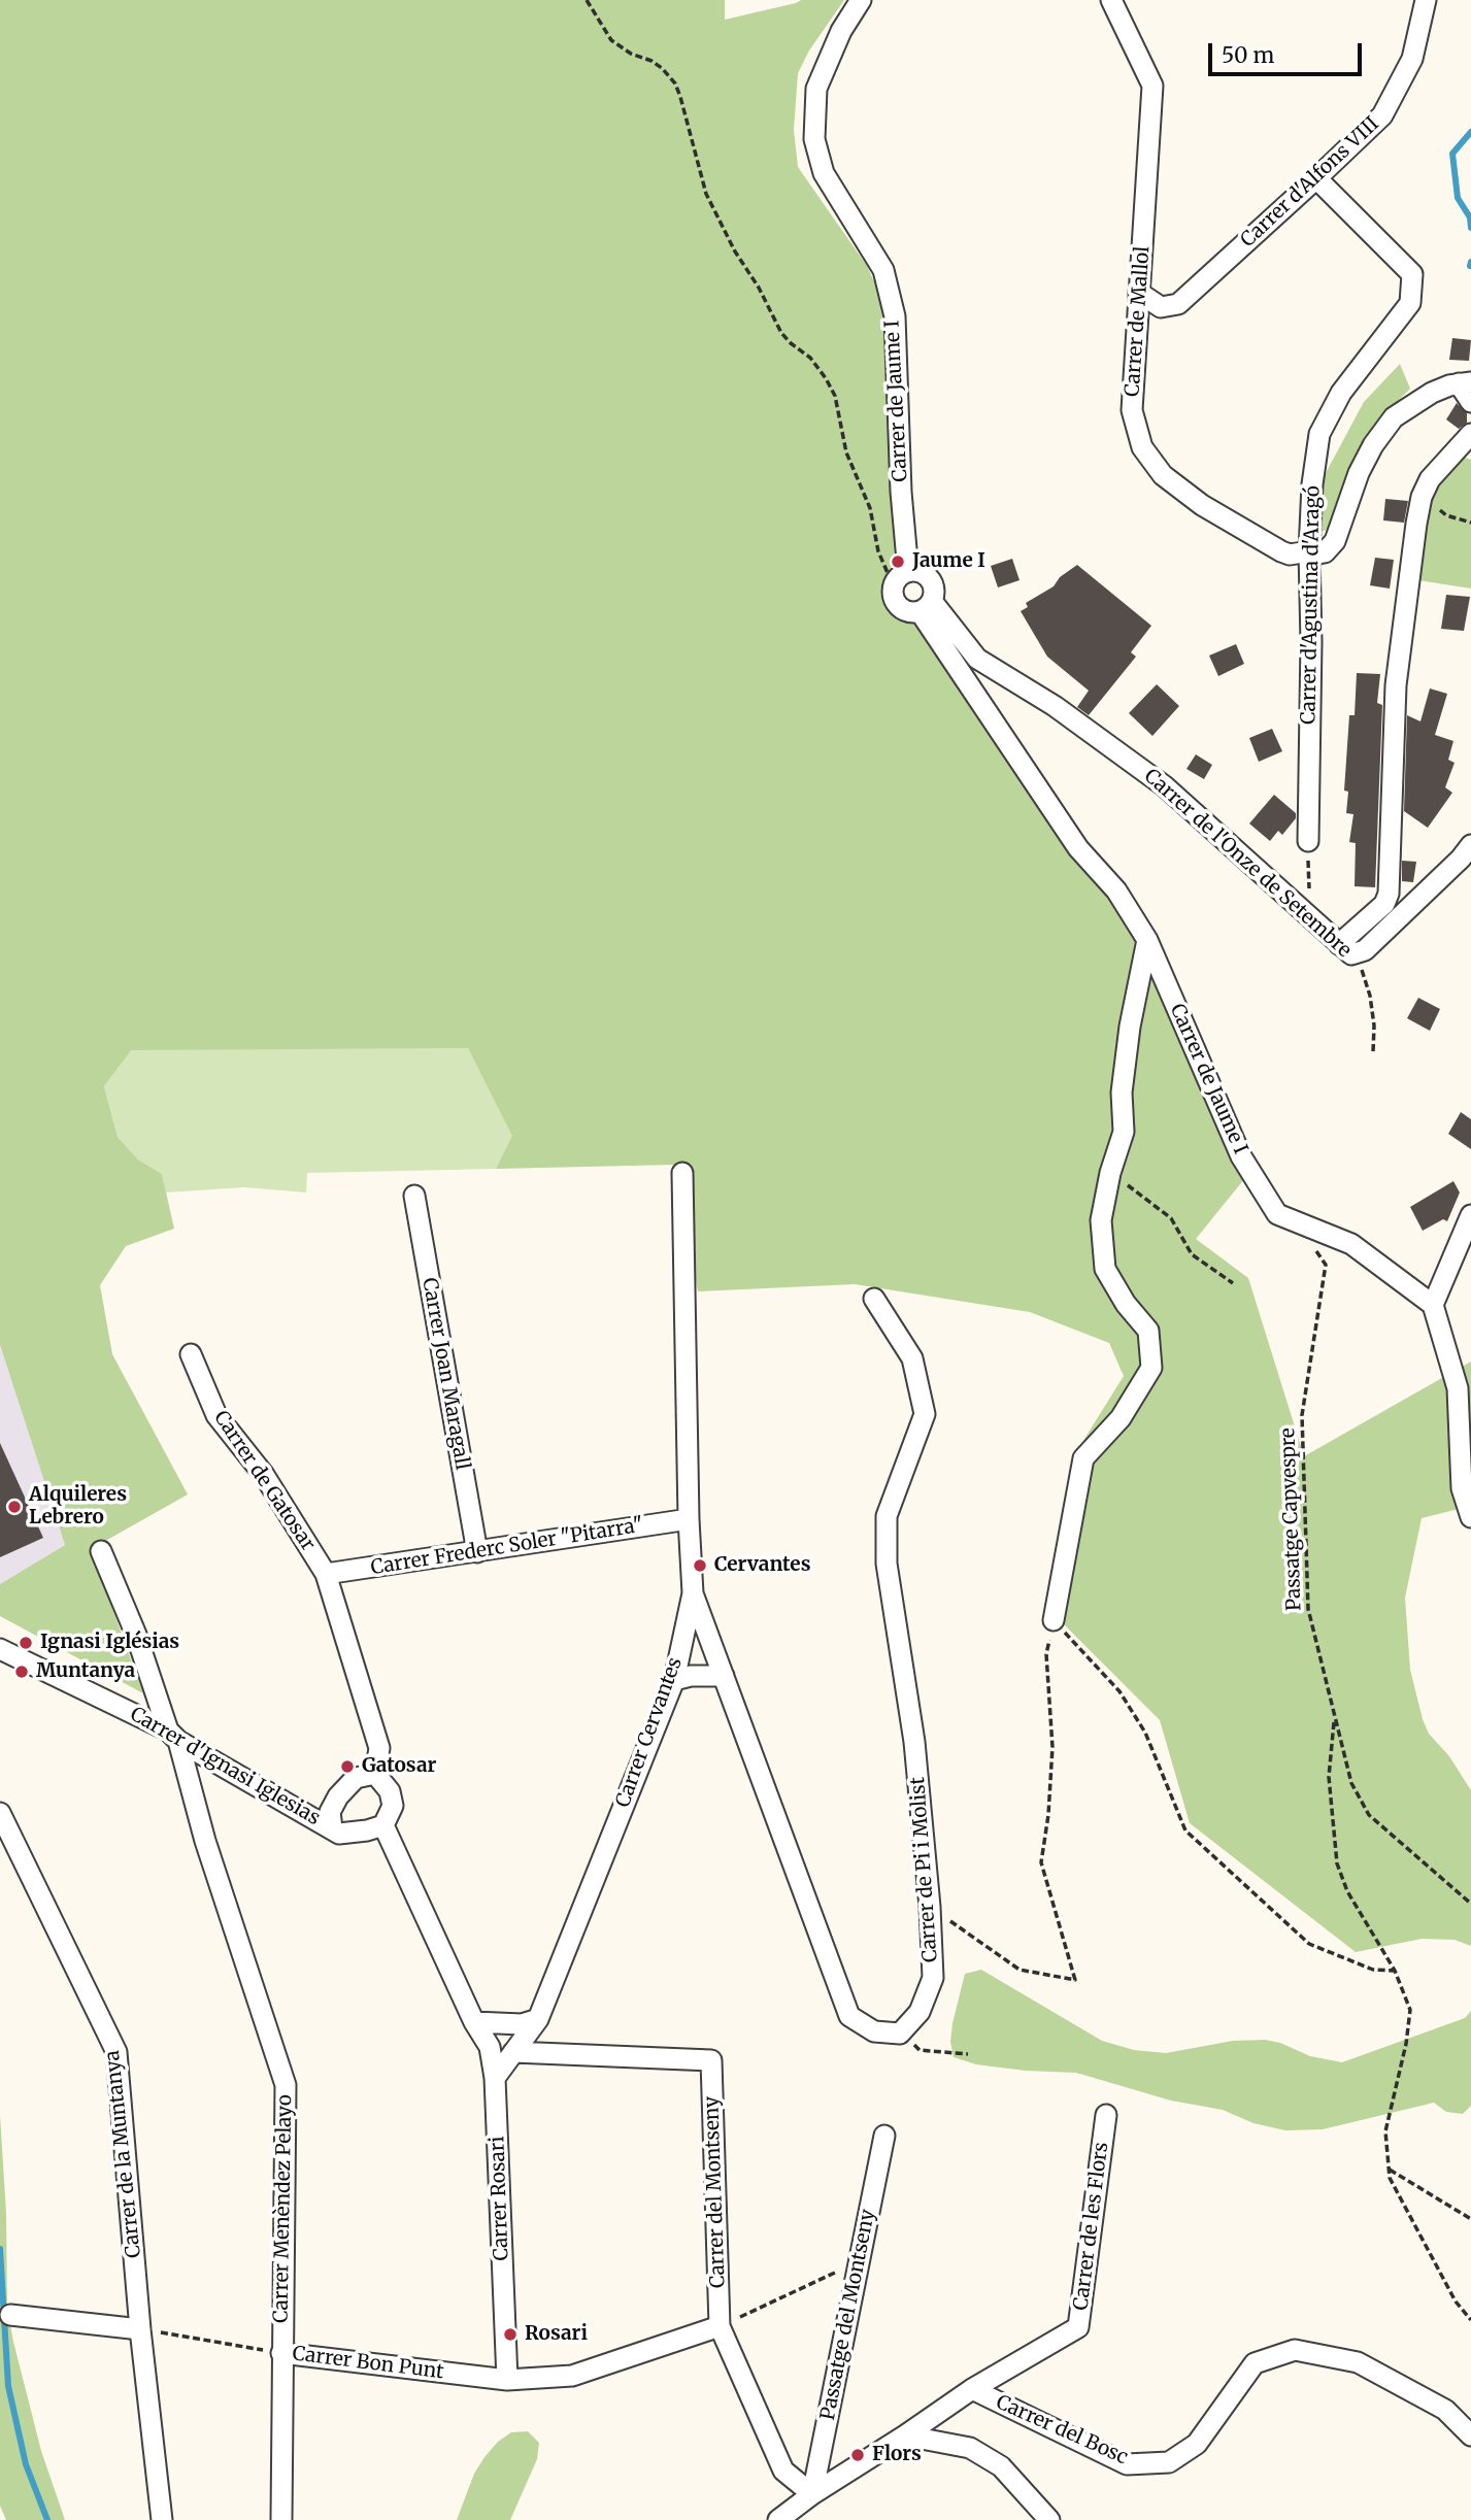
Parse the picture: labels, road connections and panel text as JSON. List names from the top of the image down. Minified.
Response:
{"streets":{"street":["Carrer d'Alfons VIII","Carrer de Mallol","Carrer de Jaume I","Carrer d'Agustina d'Aragó","Carrer de l'Onze de Setembre","Carrer Joan Maragall","Carrer de Gatosar","Carrer Frederc Soler \"Pitarra\"","Carrer Cervantes","Carrer d'Ignasi Iglesias","Carrer de Pi i Molist","Carrer de la Muntanya","Carrer del Montseny","Carrer Rosari","Carrer Menèndez Pelayo","Carrer de les Flors","Passatge del Montseny","Carrer Bon Punt","Carrer del Bosc"],"path":["Passatge Capvespre"]},"crossings":[["Carrer d'Alfons VIII","Carrer de Mallol"],["Carrer d'Alfons VIII","Carrer d'Agustina d'Aragó"],["Carrer de Mallol","Carrer d'Agustina d'Aragó"],["Carrer de Jaume I","Carrer de l'Onze de Setembre"],["Carrer de Jaume I","Passatge Capvespre"],["Carrer Joan Maragall","Carrer Frederc Soler \"Pitarra\""],["Carrer de Gatosar","Carrer Frederc Soler \"Pitarra\""],["Carrer de Gatosar","Carrer d'Ignasi Iglesias"],["Carrer Frederc Soler \"Pitarra\"","Carrer Cervantes"],["Carrer Cervantes","Carrer del Montseny"],["Carrer Cervantes","Carrer Rosari"],["Carrer d'Ignasi Iglesias","Carrer Menèndez Pelayo"],["Carrer de la Muntanya","Carrer Bon Punt"],["Carrer del Montseny","Carrer de les Flors"],["Carrer del Montseny","Passatge del Montseny"],["Carrer del Montseny","Carrer Bon Punt"],["Carrer Rosari","Carrer Bon Punt"],["Carrer Menèndez Pelayo","Carrer Bon Punt"],["Carrer de les Flors","Passatge del Montseny"],["Carrer de les Flors","Carrer del Bosc"]],"places":["Jaume I","Alquileres Lebrero","Cervantes","Ignasi Iglésias","Muntanya","Gatosar","Rosari","Flors"],"scale_bar":"50 m"}
